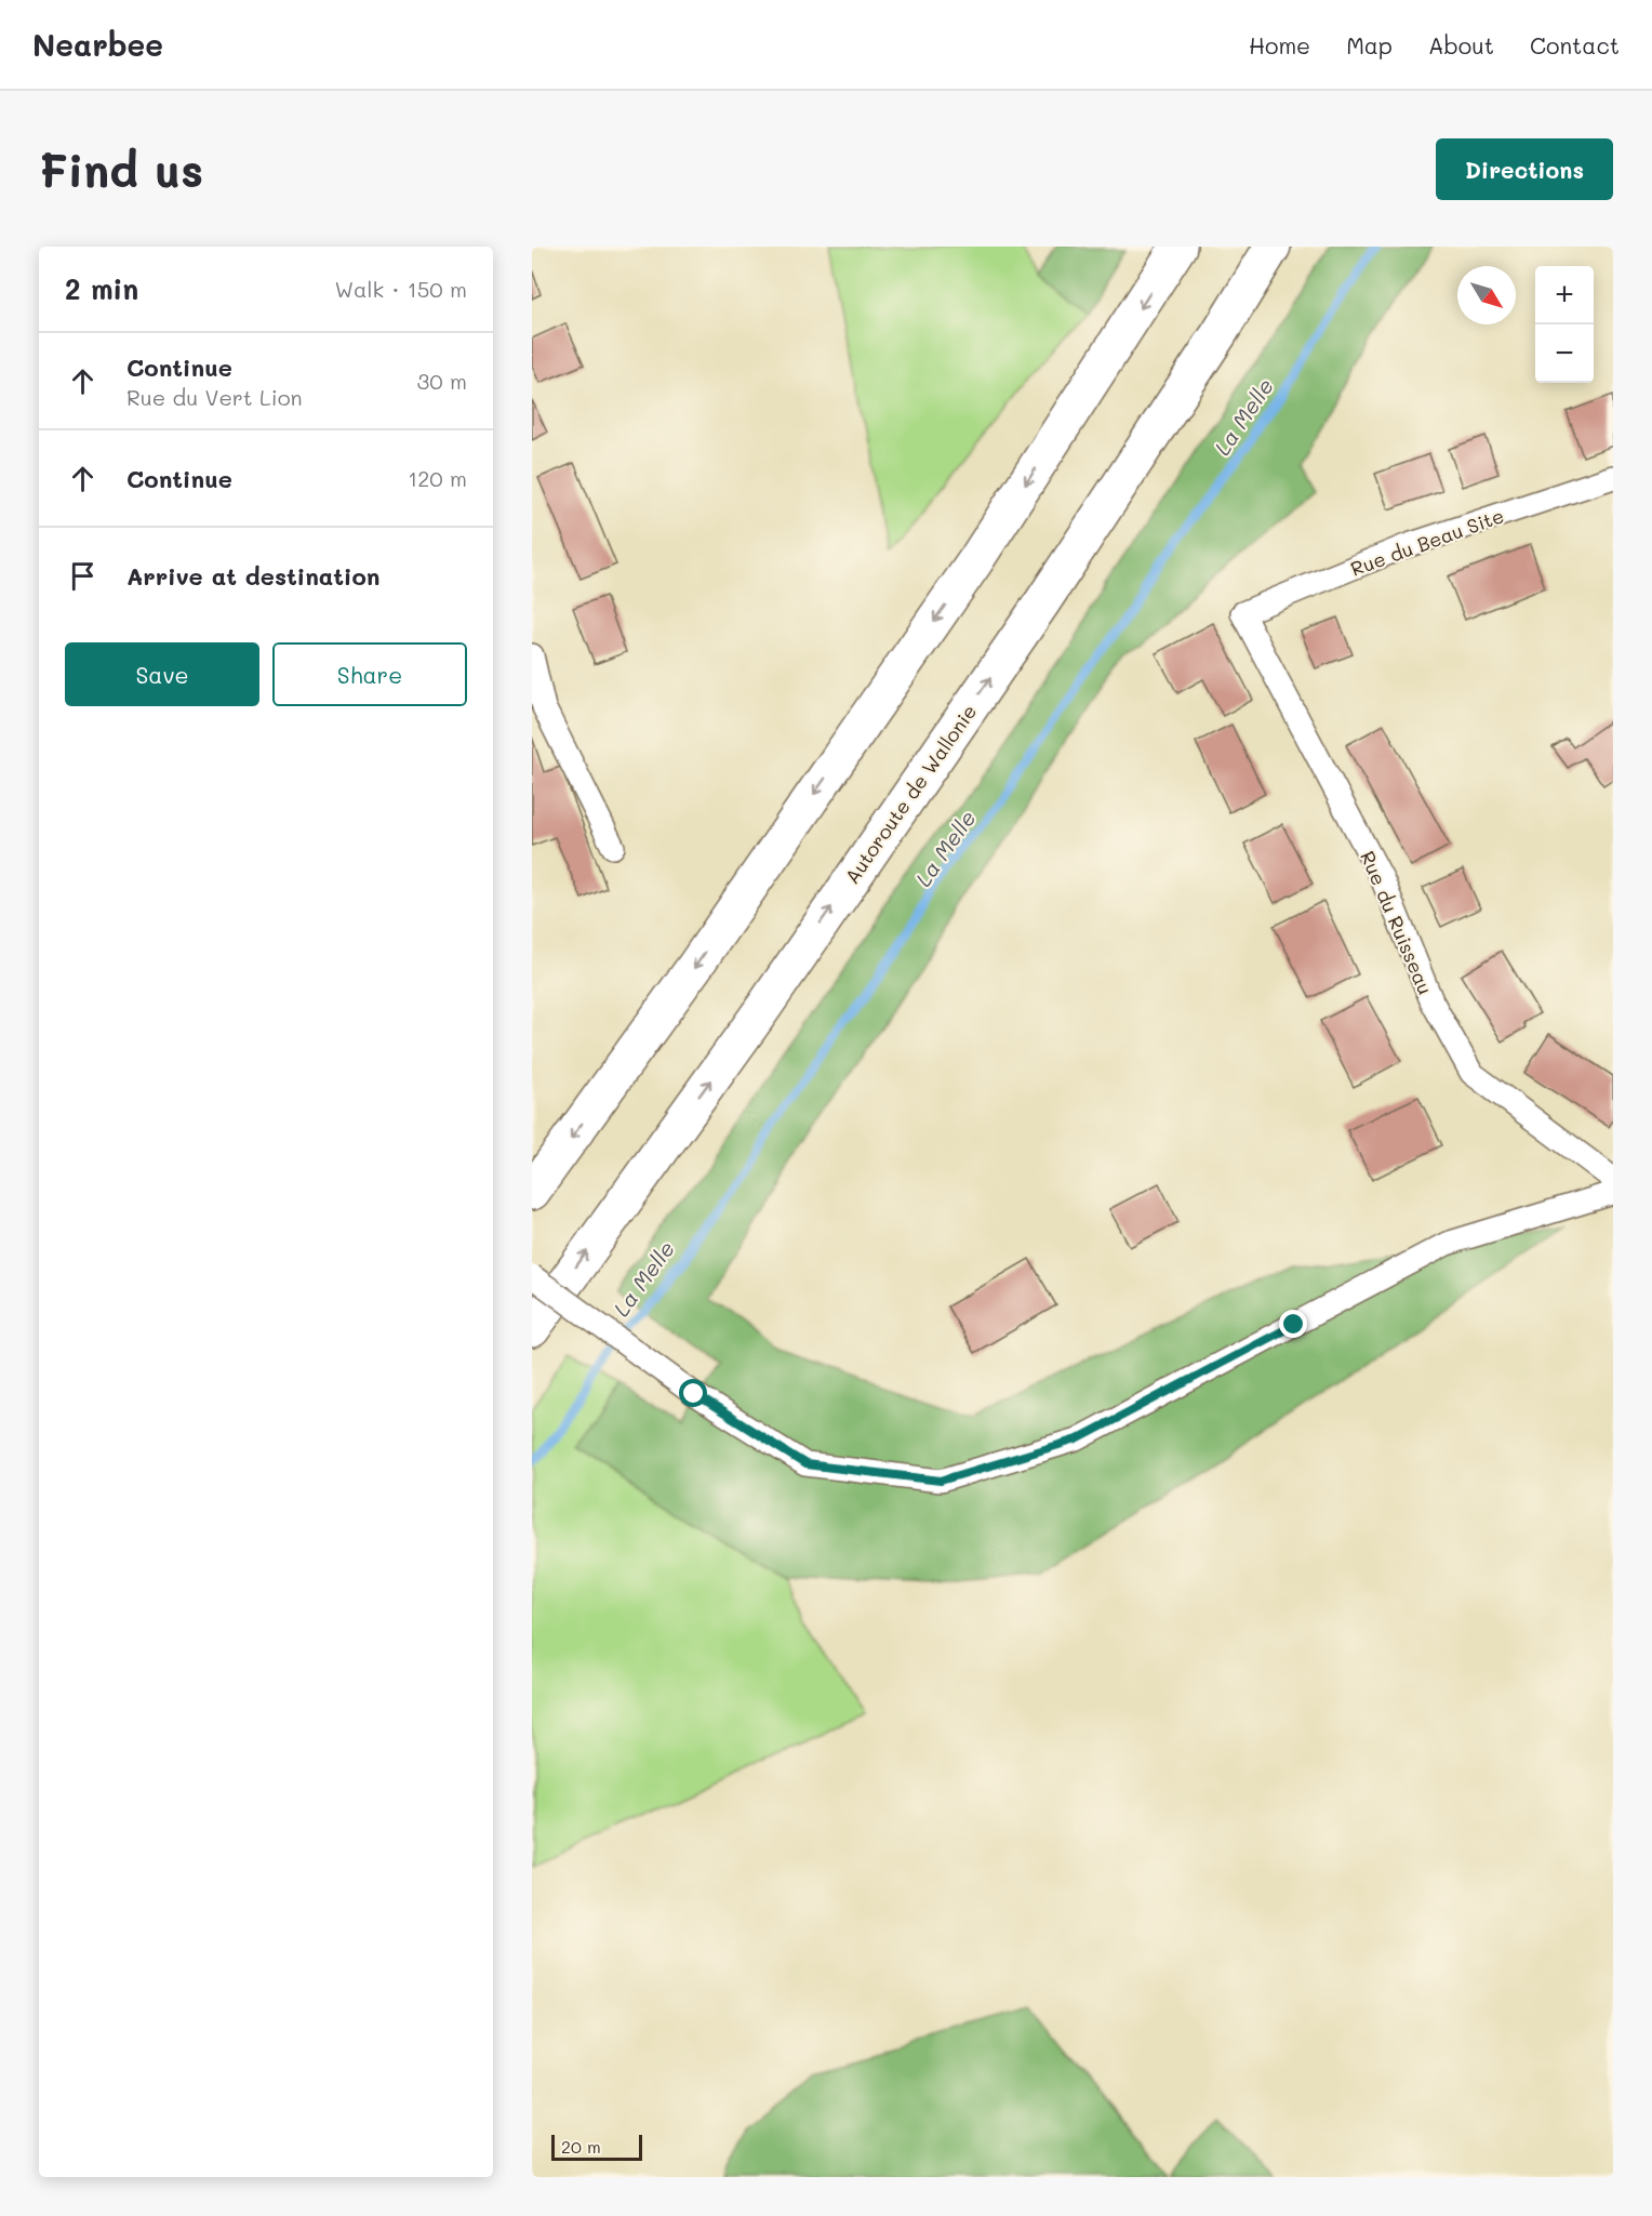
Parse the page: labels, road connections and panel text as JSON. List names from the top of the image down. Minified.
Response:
{"streets":{"highway":["Autoroute de Wallonie"],"street":["Rue du Beau Site","Rue du Ruisseau"]},"crossings":[["Rue du Beau Site","Rue du Ruisseau"]],"water":["La Melle"],"scale_bar":"20 m","north":"bottom right","page":{"header":"Nearbee","nav":["Home","Map","About","Contact"],"buttons":["Directions",["Save","Share"]],"title":"Find us","heading":["2 min","Walk · 150 m"],"map_buttons":["+","−"],"list":[["Continue","Rue du Vert Lion","30 m"],["Continue","120 m"],"Arrive at destination"],"scale":"20 m"}}
